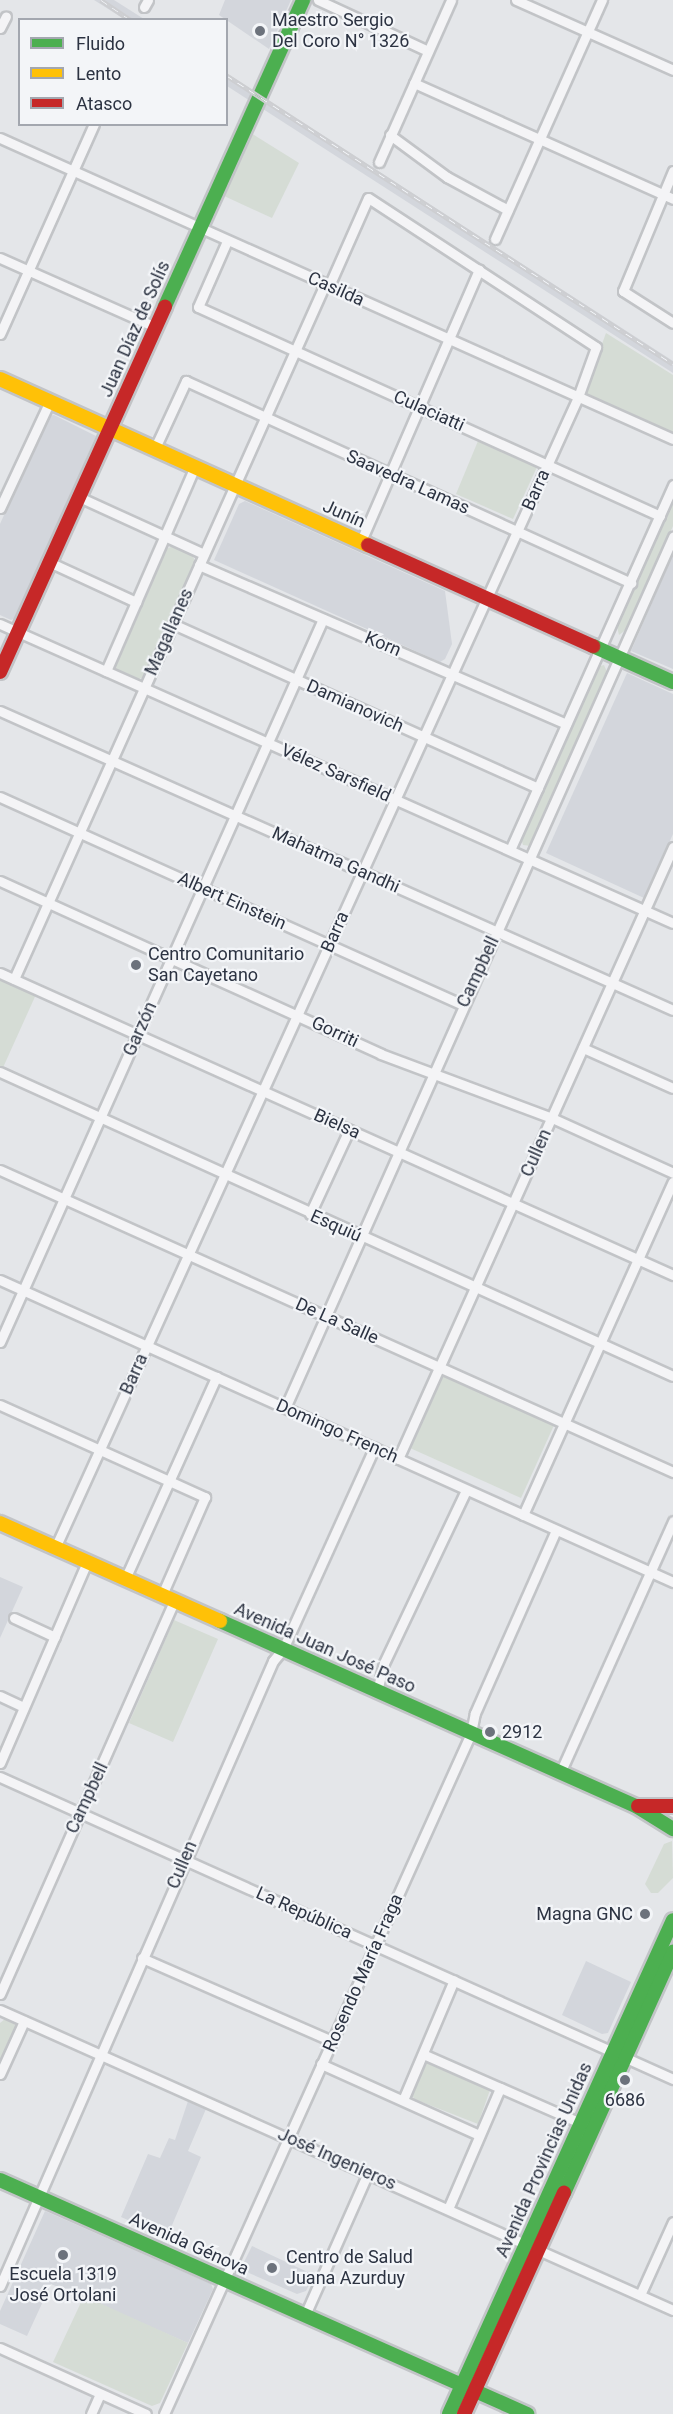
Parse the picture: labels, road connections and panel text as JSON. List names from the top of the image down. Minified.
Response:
{"streets":{"main road":["Juan Díaz de Solís","Junín","Avenida Juan José Paso","Avenida Provincias Unidas","Avenida Génova"],"street":["Casilda","Culaciatti","Saavedra Lamas","Barra","Magallanes","Korn","Damianovich","Vélez Sarsfield","Mahatma Gandhi","Albert Einstein","Campbell","Garzón","Gorriti","Bielsa","Cullen","Esquiú","De La Salle","Domingo French","La República","Rosendo María Fraga","José Ingenieros"]},"crossings":[["Casilda","Juan Díaz de Solís"],["Casilda","Culaciatti"],["Casilda","Barra"],["Casilda","Magallanes"],["Juan Díaz de Solís","Junín"],["Juan Díaz de Solís","Vélez Sarsfield"],["Culaciatti","Barra"],["Culaciatti","Magallanes"],["Saavedra Lamas","Barra"],["Saavedra Lamas","Junín"],["Saavedra Lamas","Magallanes"],["Barra","Junín"],["Barra","Magallanes"],["Barra","Korn"],["Barra","Damianovich"],["Barra","Vélez Sarsfield"],["Barra","Mahatma Gandhi"],["Barra","Albert Einstein"],["Barra","Gorriti"],["Barra","Bielsa"],["Barra","Esquiú"],["Barra","De La Salle"],["Barra","Domingo French"],["Barra","Avenida Juan José Paso"],["Junín","Magallanes"],["Junín","Campbell"],["Magallanes","Korn"],["Magallanes","Damianovich"],["Magallanes","Vélez Sarsfield"],["Magallanes","Mahatma Gandhi"],["Magallanes","Albert Einstein"],["Magallanes","Gorriti"],["Magallanes","Bielsa"],["Korn","Garzón"],["Damianovich","Garzón"],["Vélez Sarsfield","Campbell"],["Vélez Sarsfield","Garzón"],["Vélez Sarsfield","Cullen"],["Mahatma Gandhi","Campbell"],["Mahatma Gandhi","Garzón"],["Mahatma Gandhi","Cullen"],["Albert Einstein","Campbell"],["Albert Einstein","Garzón"],["Campbell","Gorriti"],["Campbell","Bielsa"],["Campbell","Esquiú"],["Campbell","De La Salle"],["Campbell","Domingo French"],["Campbell","Avenida Juan José Paso"],["Campbell","La República"],["Garzón","Gorriti"],["Garzón","Bielsa"],["Garzón","Esquiú"],["Garzón","De La Salle"],["Garzón","Domingo French"],["Gorriti","Cullen"],["Bielsa","Cullen"],["Cullen","Esquiú"],["Cullen","De La Salle"],["Cullen","Domingo French"],["Cullen","Avenida Juan José Paso"],["Cullen","La República"],["Cullen","José Ingenieros"],["Cullen","Avenida Génova"],["Domingo French","Rosendo María Fraga"],["Avenida Juan José Paso","Rosendo María Fraga"],["La República","Rosendo María Fraga"],["La República","Avenida Provincias Unidas"],["Rosendo María Fraga","José Ingenieros"],["Rosendo María Fraga","Avenida Génova"],["José Ingenieros","Avenida Provincias Unidas"],["Avenida Provincias Unidas","Avenida Génova"]],"places":["Maestro Sergio Del Coro N° 1326","Centro Comunitario San Cayetano","2912","Magna GNC","6686","Escuela 1319 José Ortolani","Centro de Salud Juana Azurduy"],"legend":["Fluido","Lento","Atasco"]}
